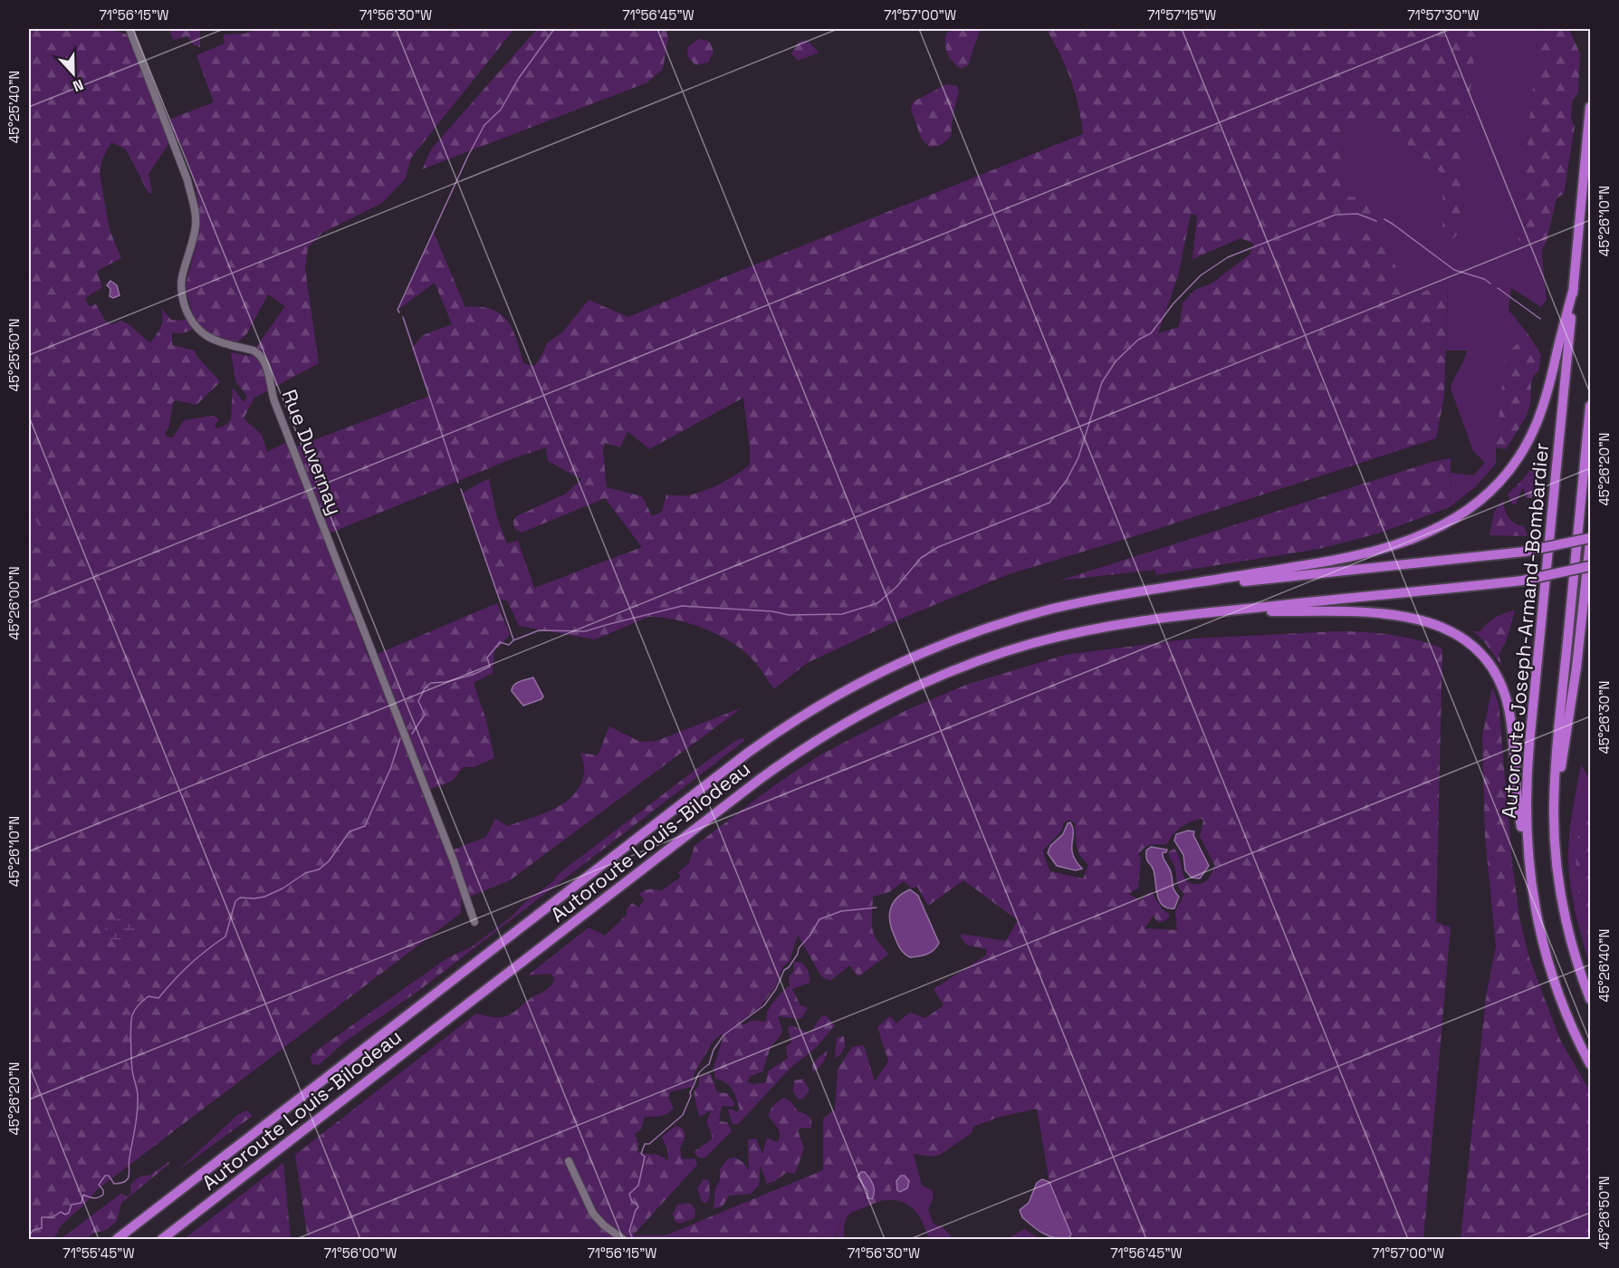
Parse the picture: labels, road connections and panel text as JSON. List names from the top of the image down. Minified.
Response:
{"streets":{"highway":["Autoroute Joseph-Armand-Bombardier","Autoroute Louis-Bilodeau"],"street":["Rue Duvernay"]},"north":"bottom","coordinates":["71°56'15\"W","71°56'30\"W","71°56'45\"W","71°57'00\"W","71°57'15\"W","71°57'30\"W","45°25'40\"N","45°26'10\"N","45°25'50\"N","45°26'20\"N","45°26'00\"N","45°26'30\"N","45°26'40\"N","45°26'50\"N","71°55'45\"W","71°56'00\"W"]}
